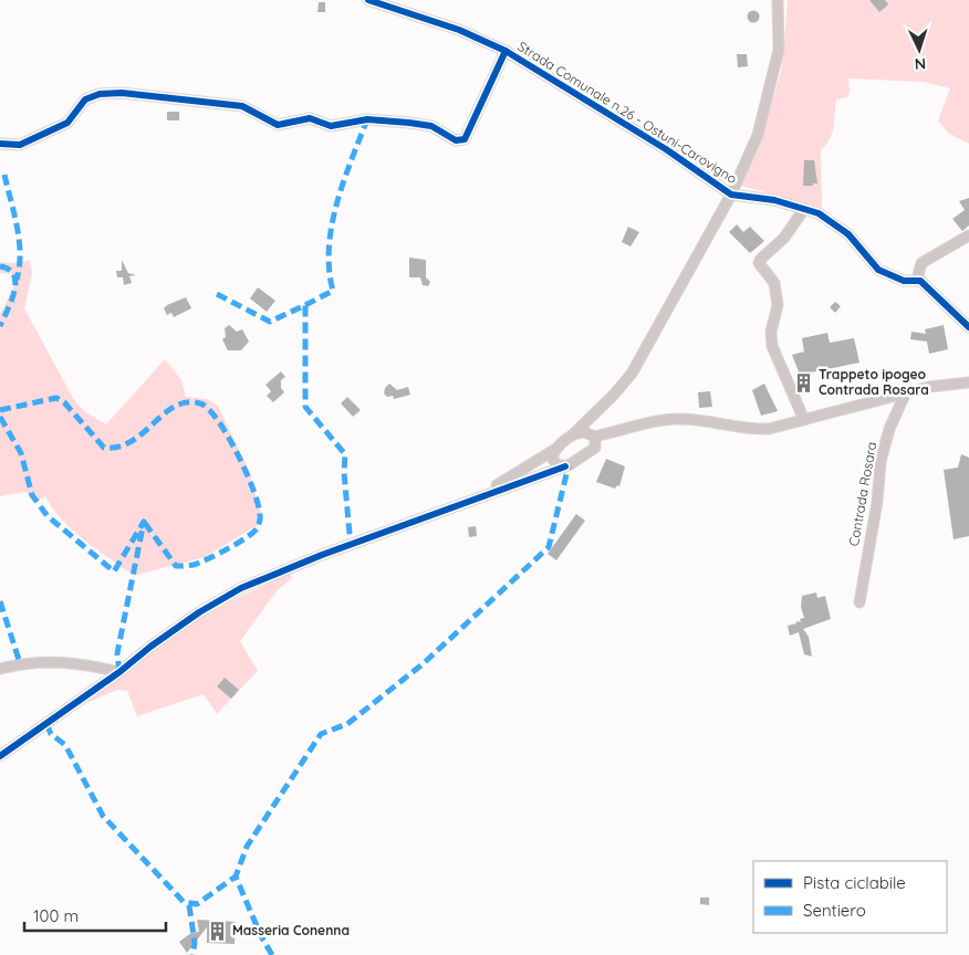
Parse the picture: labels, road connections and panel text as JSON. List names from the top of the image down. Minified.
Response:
{"streets":{"street":["Strada Comunale n.26 - Ostuni-Carovigno","Contrada Rosara"]},"places":{"building":["Trappeto ipogeo Contrada Rosara","Masseria Conenna"]},"legend":["Pista ciclabile","Sentiero"],"scale_bar":"100 m","north":"bottom"}
